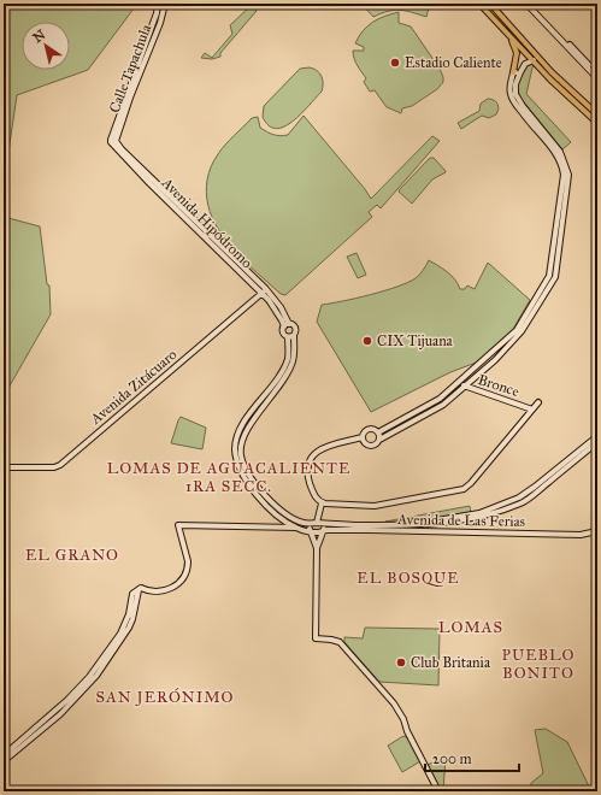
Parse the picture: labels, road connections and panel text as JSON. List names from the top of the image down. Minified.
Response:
{"streets":{"street":["Calle Tapachula","Avenida Hipódromo","Bronce","Avenida Zitácuaro","Avenida de Las Ferias"]},"crossings":[["Calle Tapachula","Avenida Hipódromo"],["Avenida Hipódromo","Avenida Zitácuaro"]],"districts":["LOMAS DE AGUACALIENTE 1RA SECC.","EL GRANO","EL BOSQUE","LOMAS","PUEBLO BONITO","SAN JERÓNIMO"],"places":["Estadio Caliente","CIX Tijuana","Club Britania"],"scale_bar":"200 m","north":"top left"}
